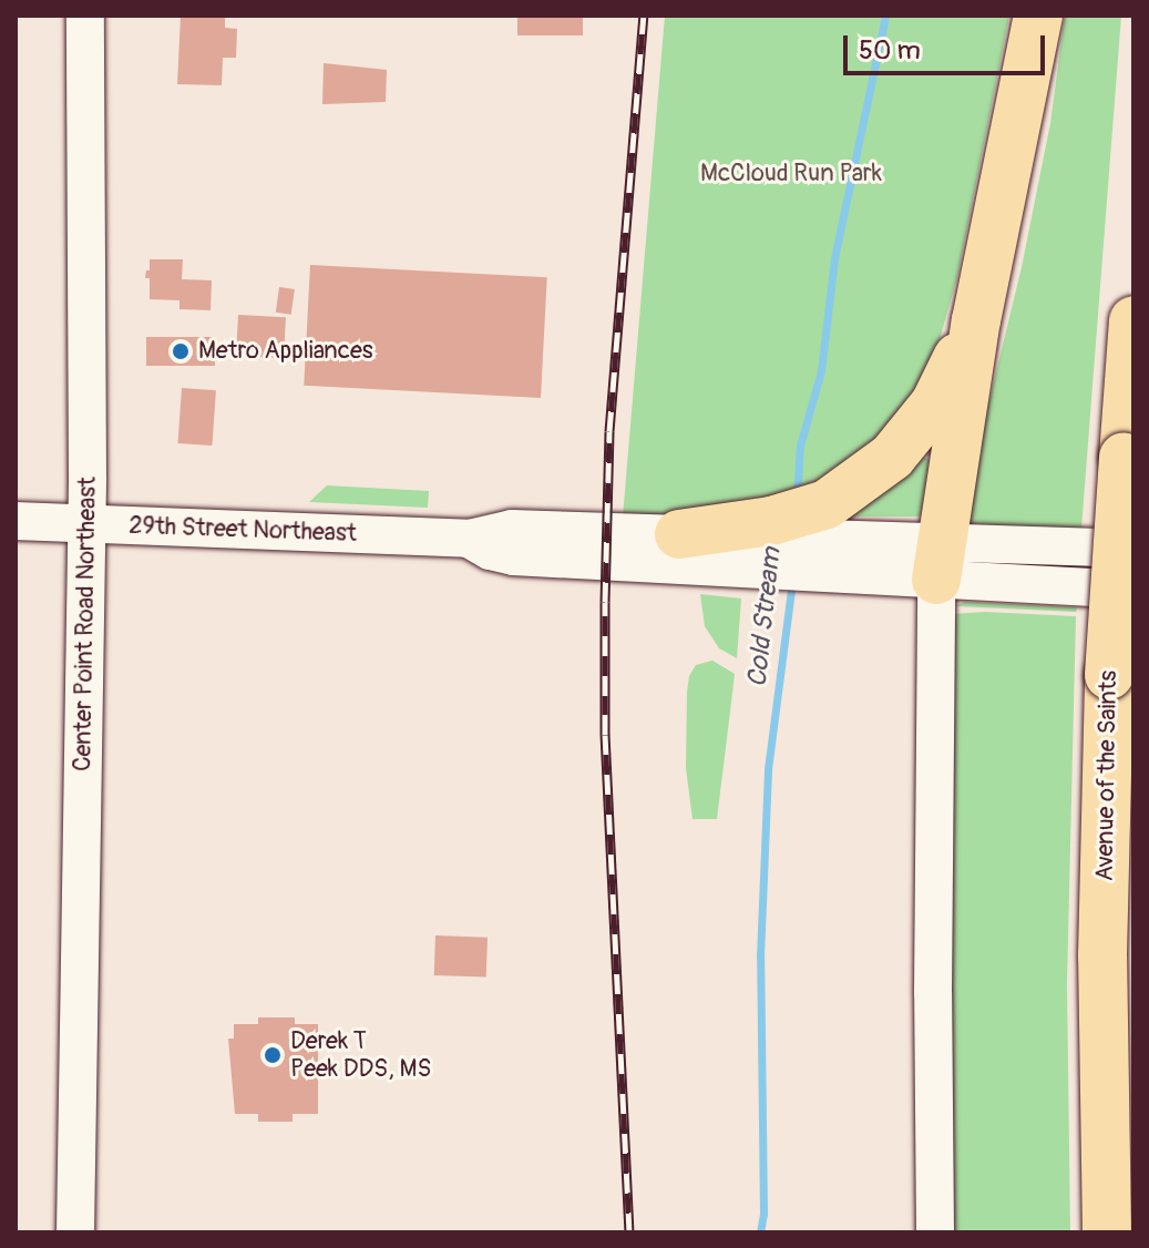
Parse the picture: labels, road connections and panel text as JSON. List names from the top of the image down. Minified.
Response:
{"streets":{"highway":["Avenue of the Saints"],"main road":["29th Street Northeast","Center Point Road Northeast"]},"crossings":[["29th Street Northeast","Center Point Road Northeast"]],"water":["Cold Stream"],"parks":["McCloud Run Park"],"places":["Metro Appliances","Derek T Peek DDS, MS"],"scale_bar":"50 m"}
